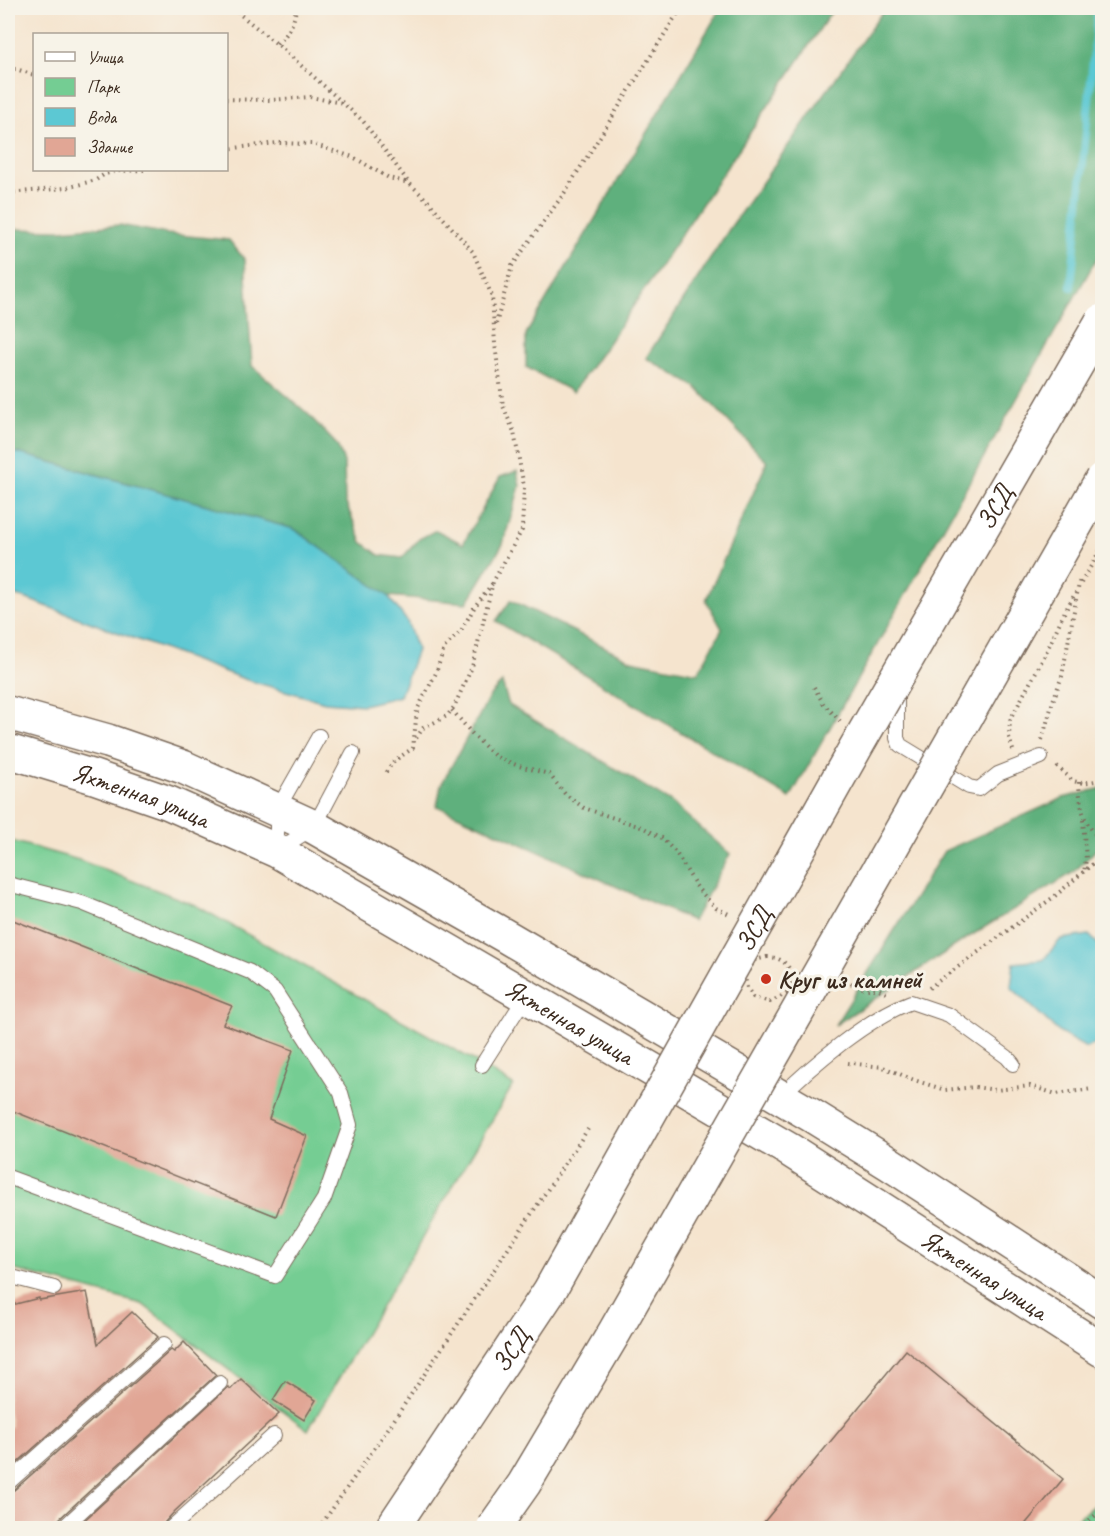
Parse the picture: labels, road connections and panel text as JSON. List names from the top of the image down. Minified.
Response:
{"streets":{"main road":["ЗСД","Яхтенная улица"]},"places":["Круг из камней"],"legend":["Улица","Парк","Вода","Здание"]}
